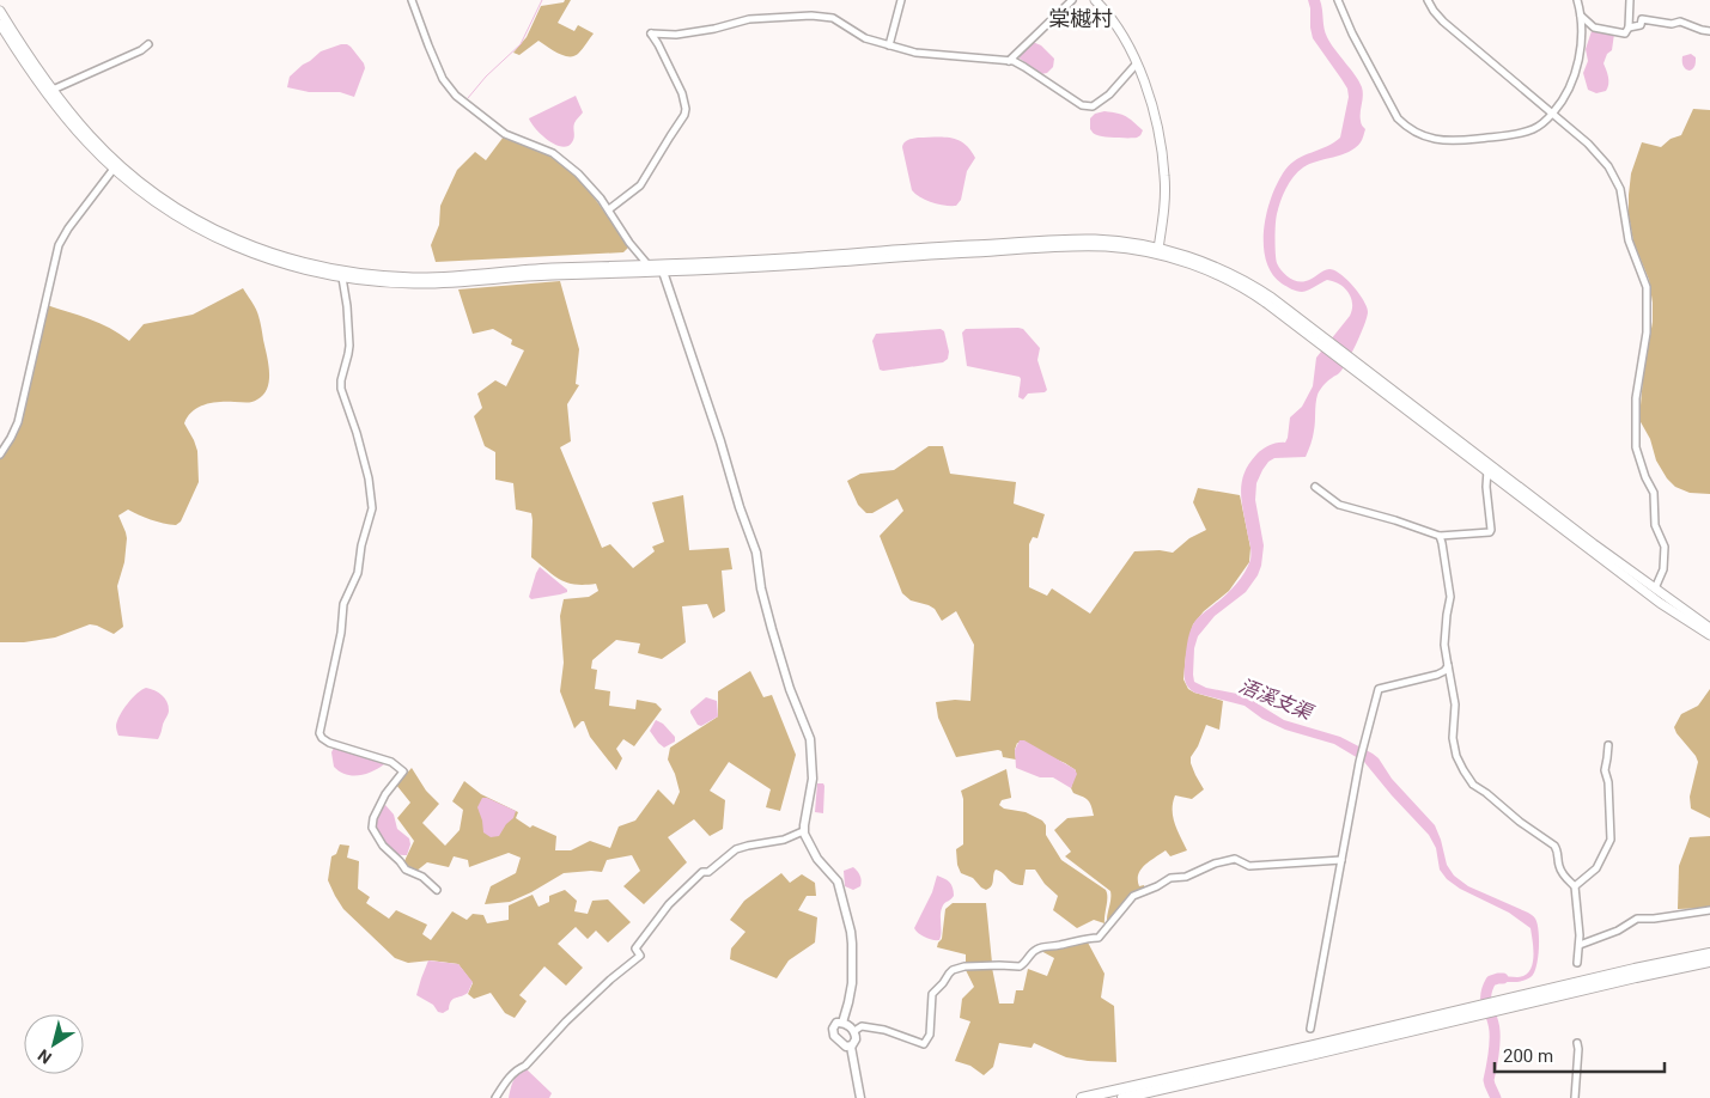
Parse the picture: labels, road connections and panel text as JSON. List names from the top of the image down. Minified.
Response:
{"districts":["棠樾村"],"water":["浯溪支渠"],"scale_bar":"200 m","north":"bottom left"}
